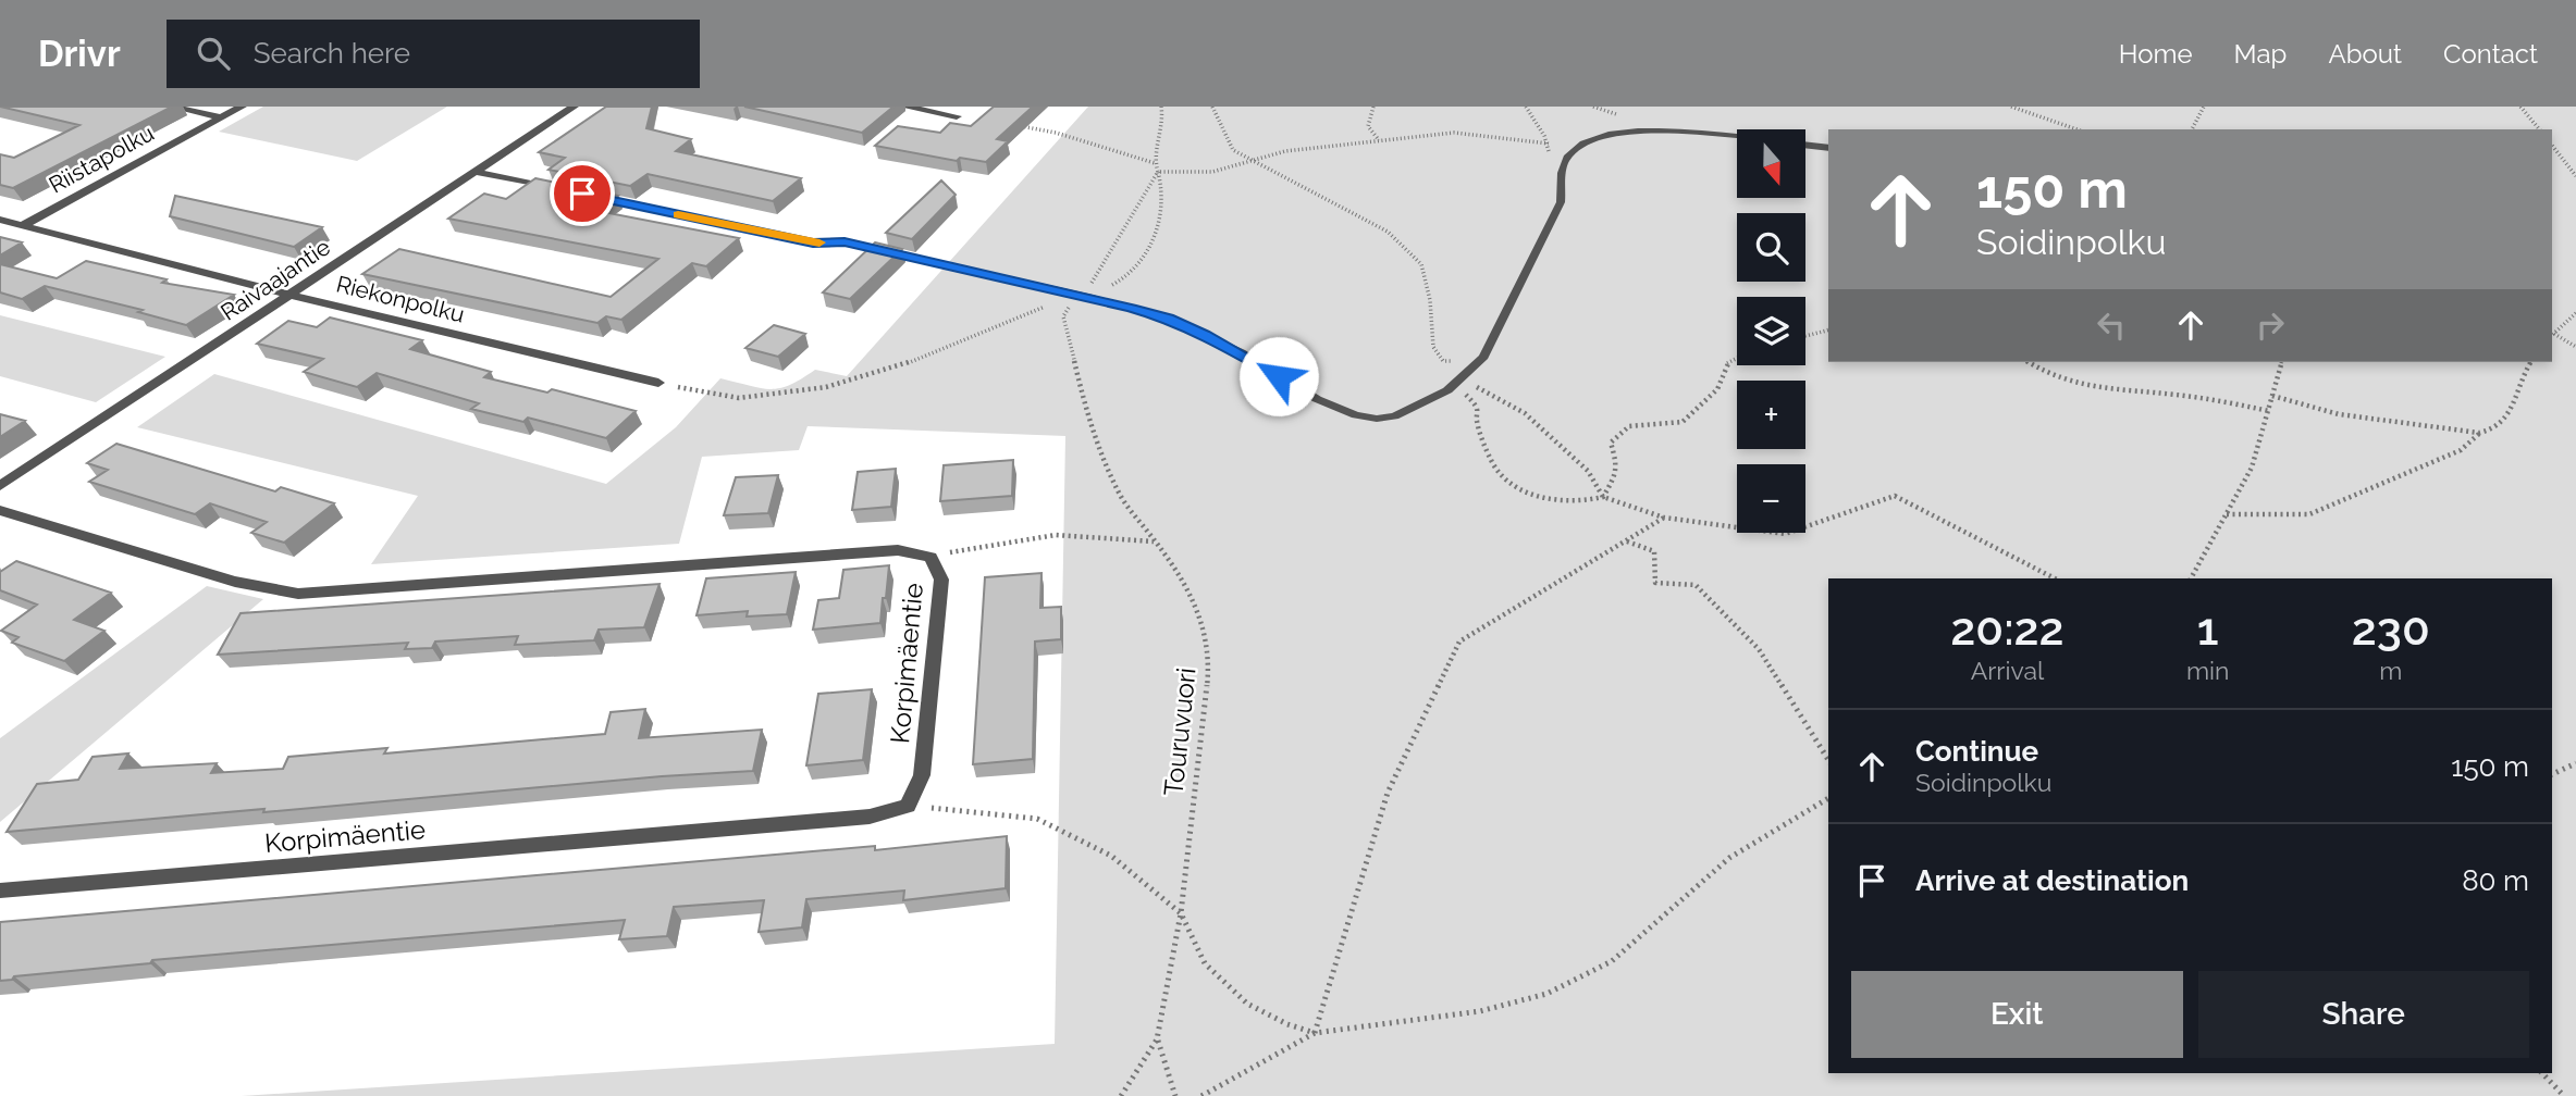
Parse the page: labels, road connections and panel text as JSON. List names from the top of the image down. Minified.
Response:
{"streets":{"street":["Riistapolku","Raivaajantie","Riekonpolku","Korpimäentie"],"path":["Touruvuori"]},"crossings":[["Riistapolku","Riekonpolku"],["Raivaajantie","Riekonpolku"]],"north":"bottom","page":{"header":"Drivr","search":"Search here","nav":["Home","Map","About","Contact"],"map_buttons":["+","−"],"turn":["150 m","Soidinpolku"],"eta":["20:22","Arrival","1","min","230","m"],"list":[{"name":"Continue","note":"Soidinpolku","value":"150 m"},{"name":"Arrive at destination","value":"80 m"}],"buttons":["Exit","Share"]}}
